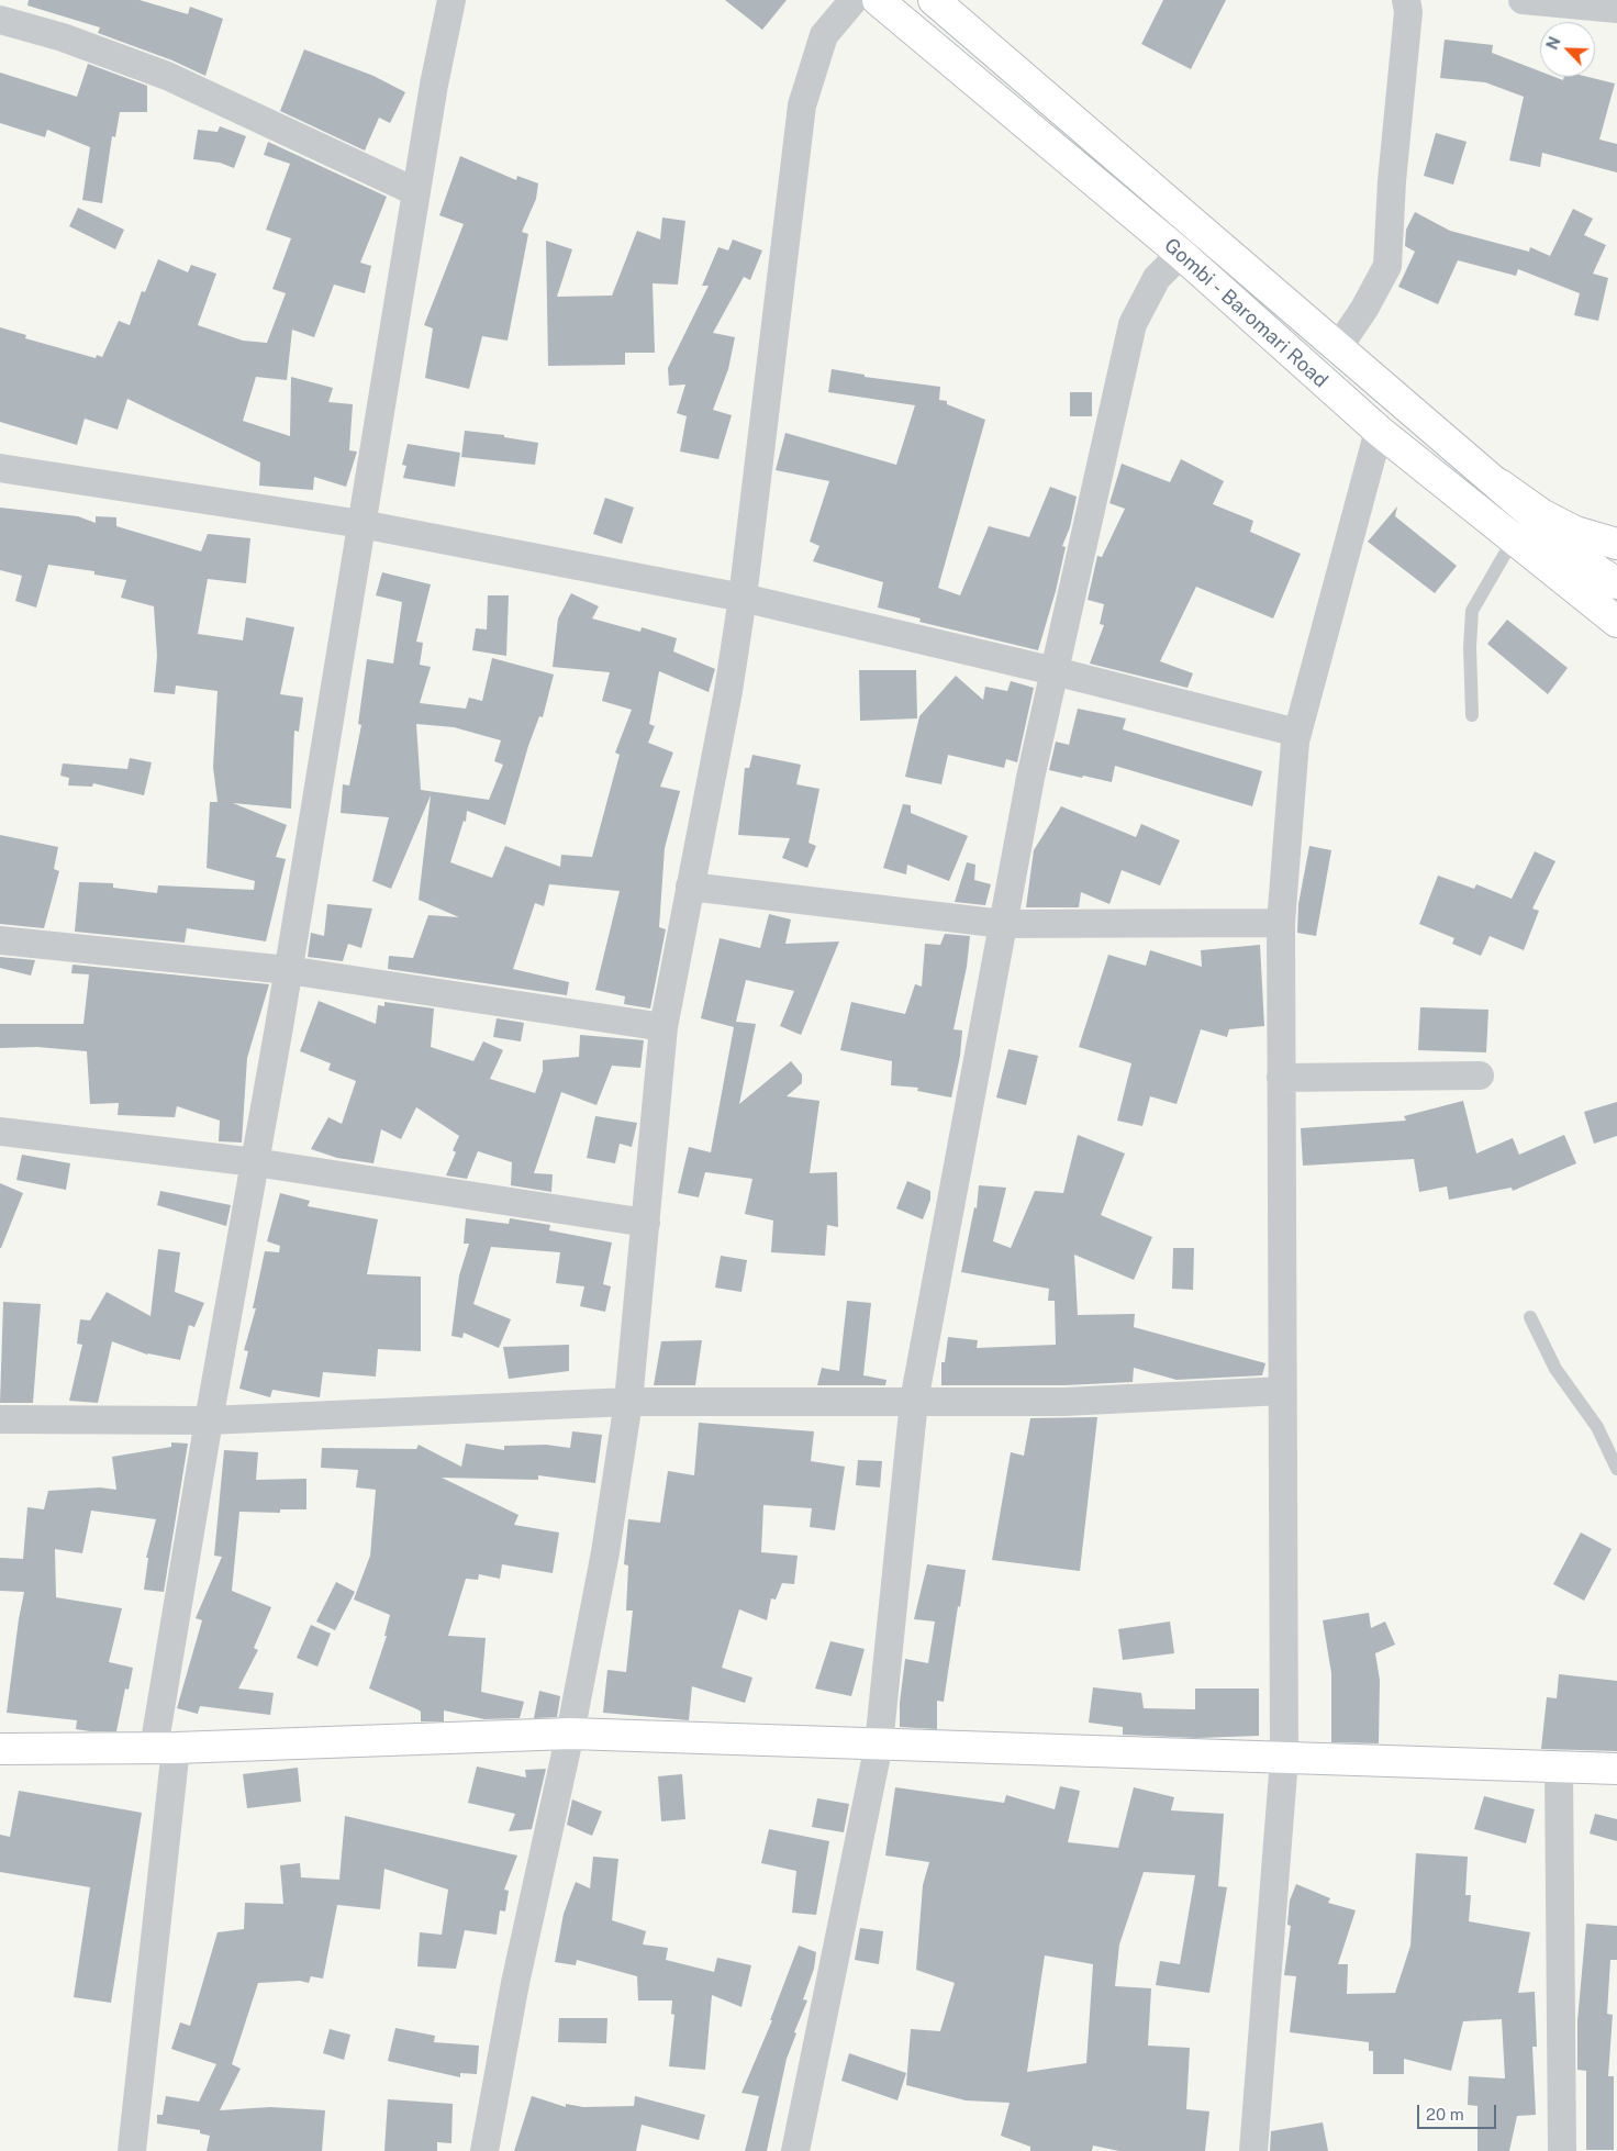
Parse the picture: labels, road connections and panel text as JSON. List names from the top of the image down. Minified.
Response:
{"streets":{"main road":["Gombi - Baromari Road"]},"scale_bar":"20 m","north":"top left"}
